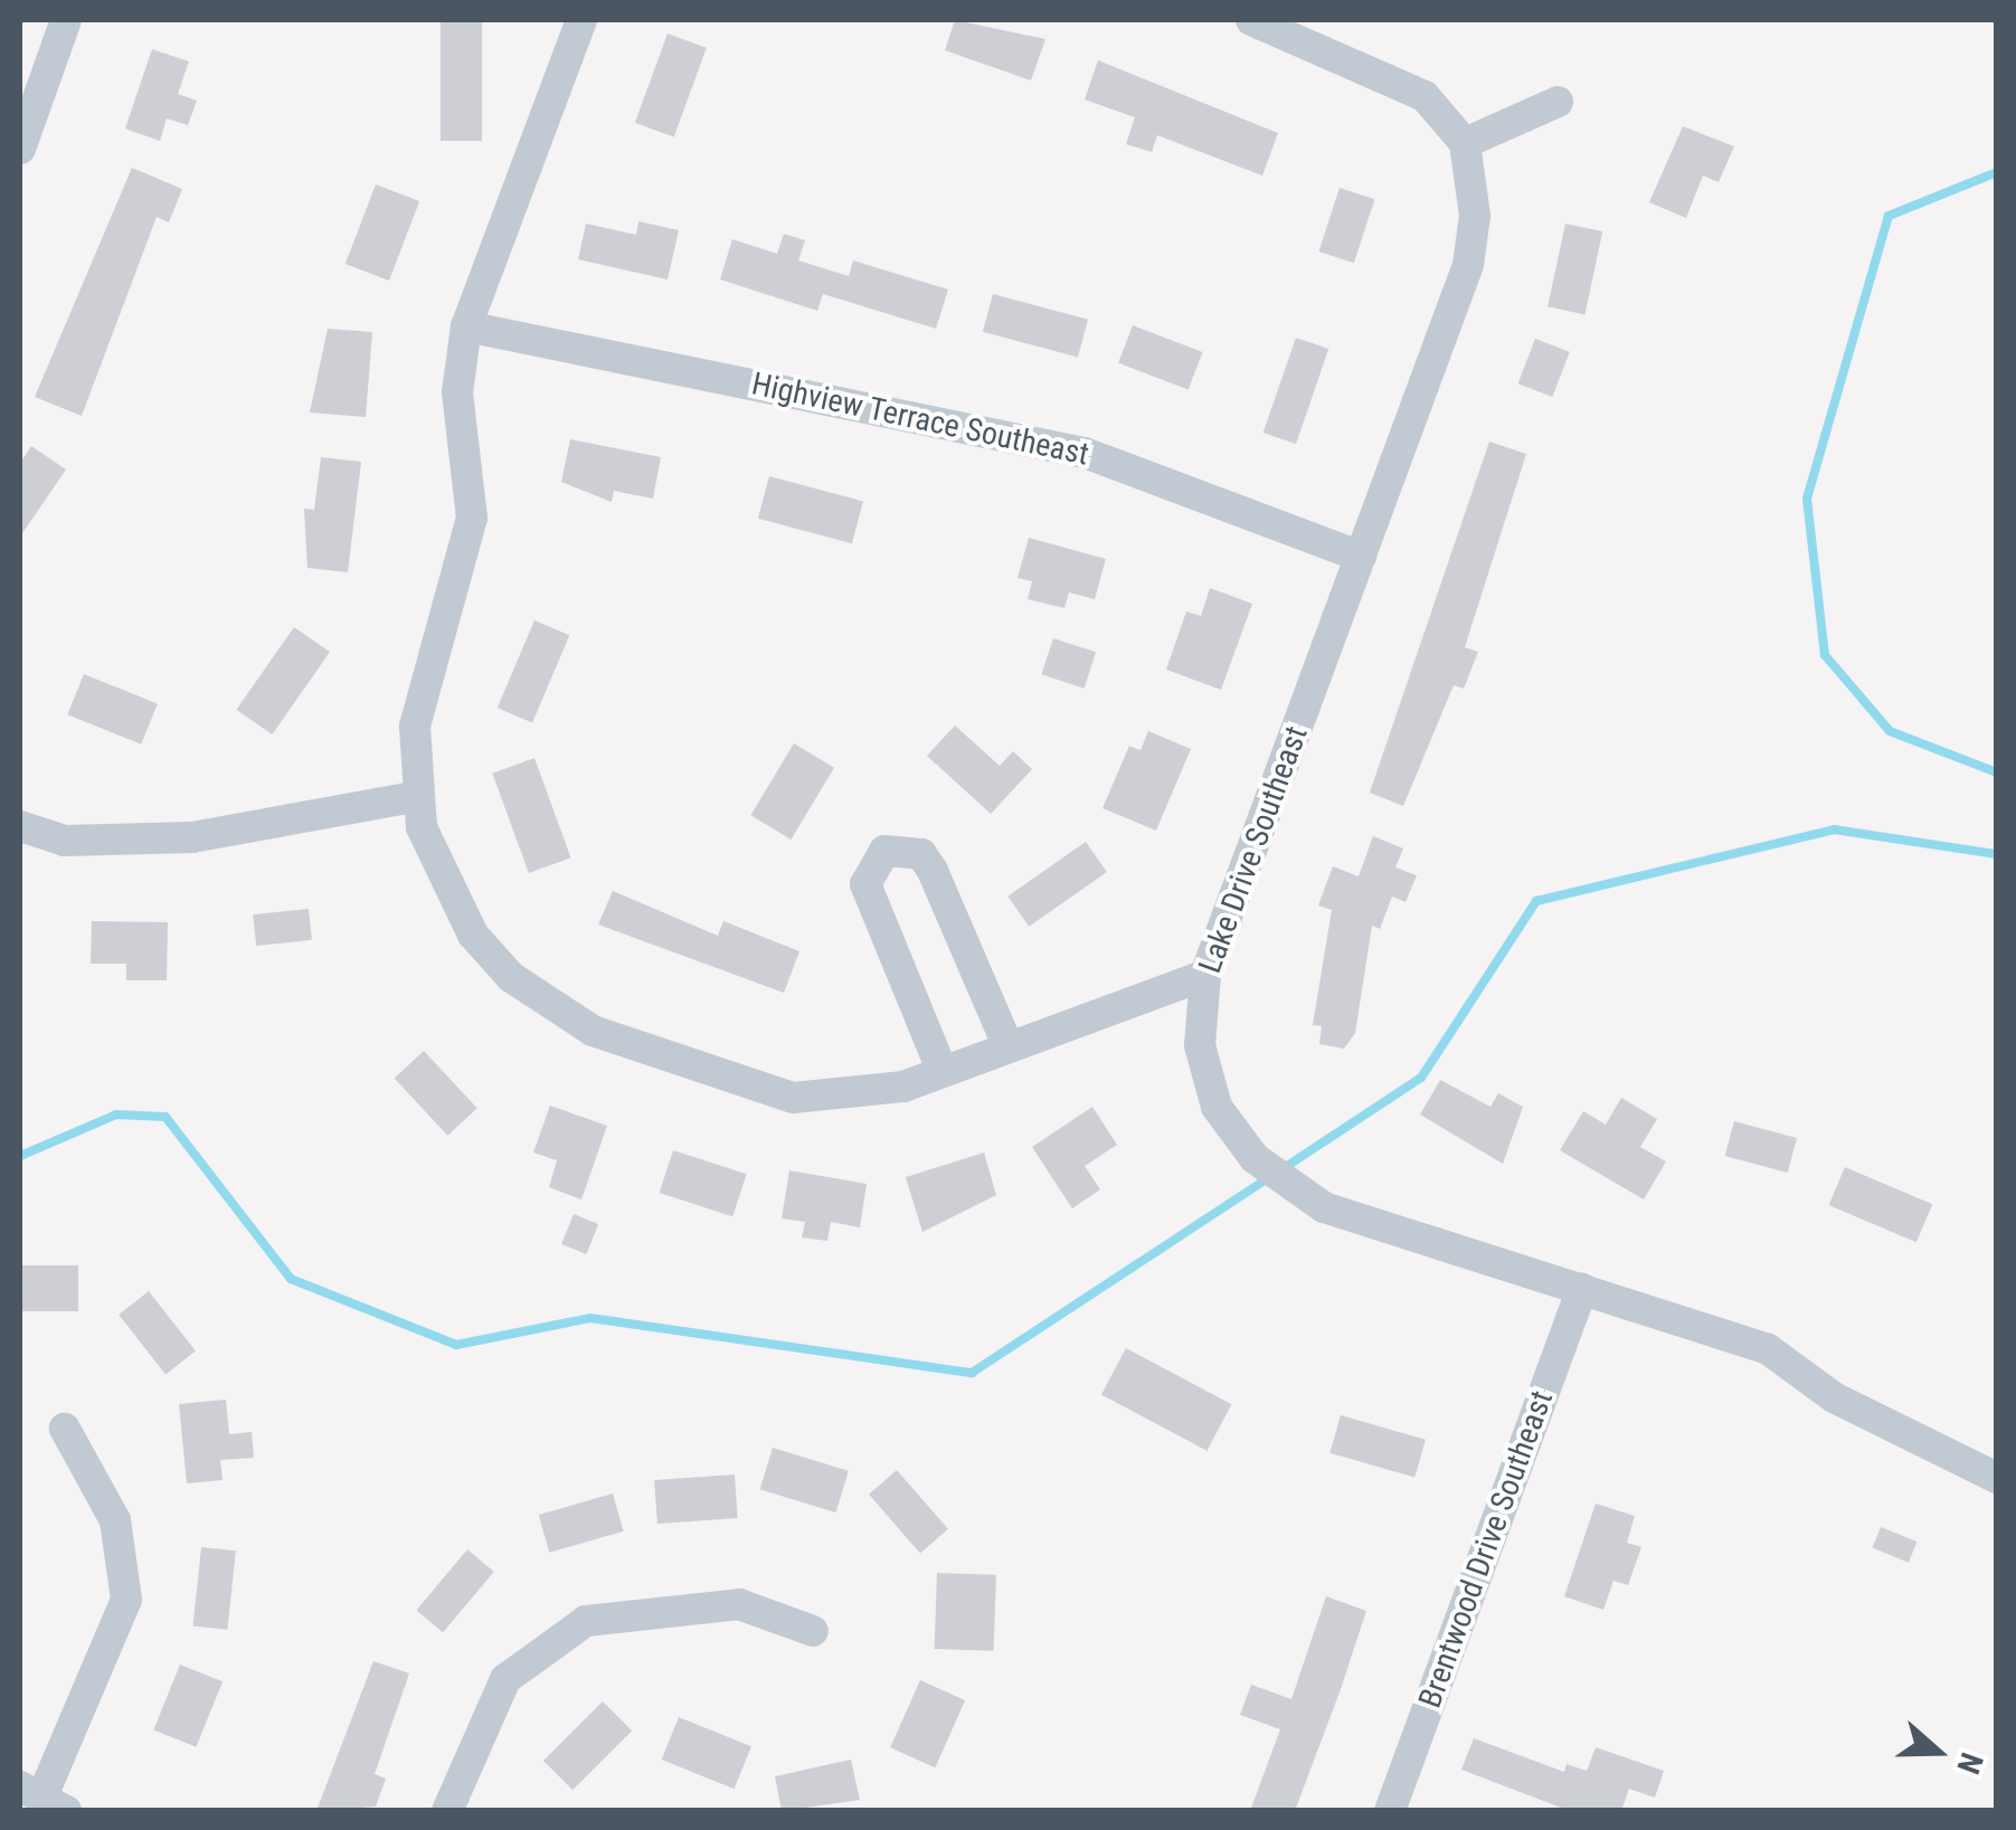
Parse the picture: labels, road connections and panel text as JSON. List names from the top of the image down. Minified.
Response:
{"streets":{"street":["Highview Terrace Southeast","Lake Drive Southeast","Brentwood Drive Southeast"]},"crossings":[["Highview Terrace Southeast","Lake Drive Southeast"],["Lake Drive Southeast","Brentwood Drive Southeast"]],"north":"right"}
